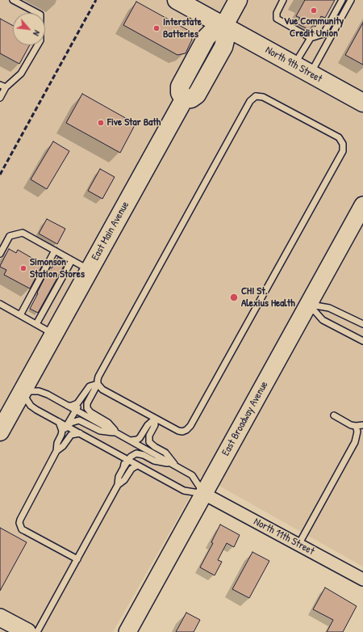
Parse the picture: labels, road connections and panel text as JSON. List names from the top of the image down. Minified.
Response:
{"streets":{"main road":["North 9th Street","East Main Avenue"],"street":["East Broadway Avenue","North 11th Street"]},"crossings":[["North 9th Street","East Main Avenue"],["East Broadway Avenue","North 11th Street"]],"places":["Vue Community Credit Union","Interstate Batteries","Five Star Bath","Simonson Station Stores","CHI St. Alexius Health"],"north":"bottom right"}
